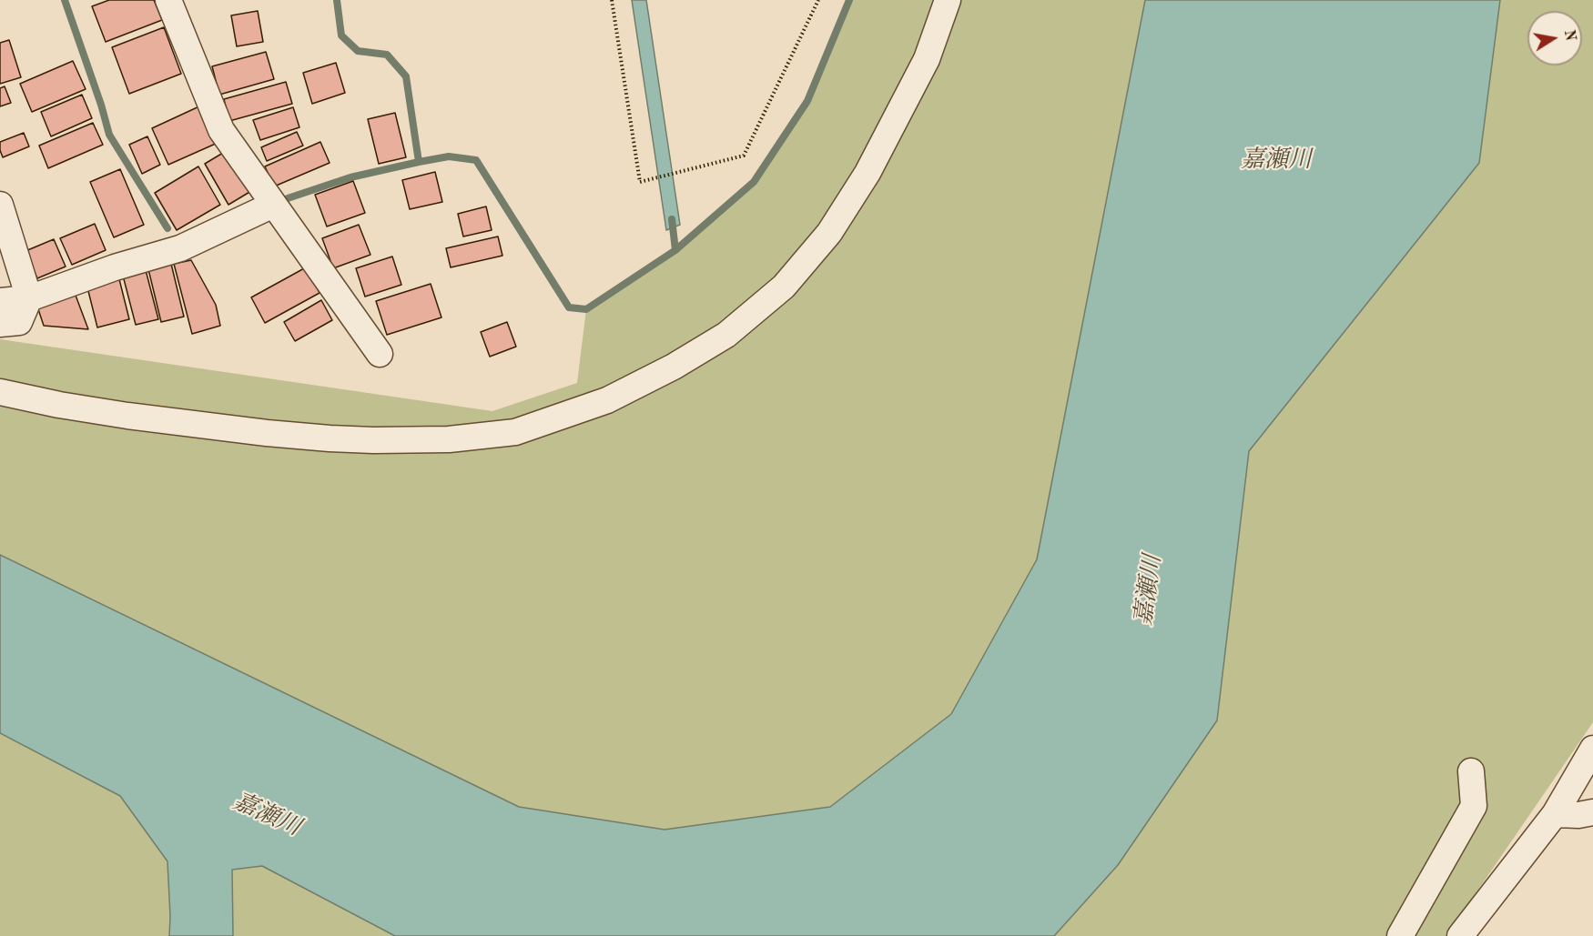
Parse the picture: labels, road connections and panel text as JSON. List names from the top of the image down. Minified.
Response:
{"water":["嘉瀬川"],"north":"right"}
